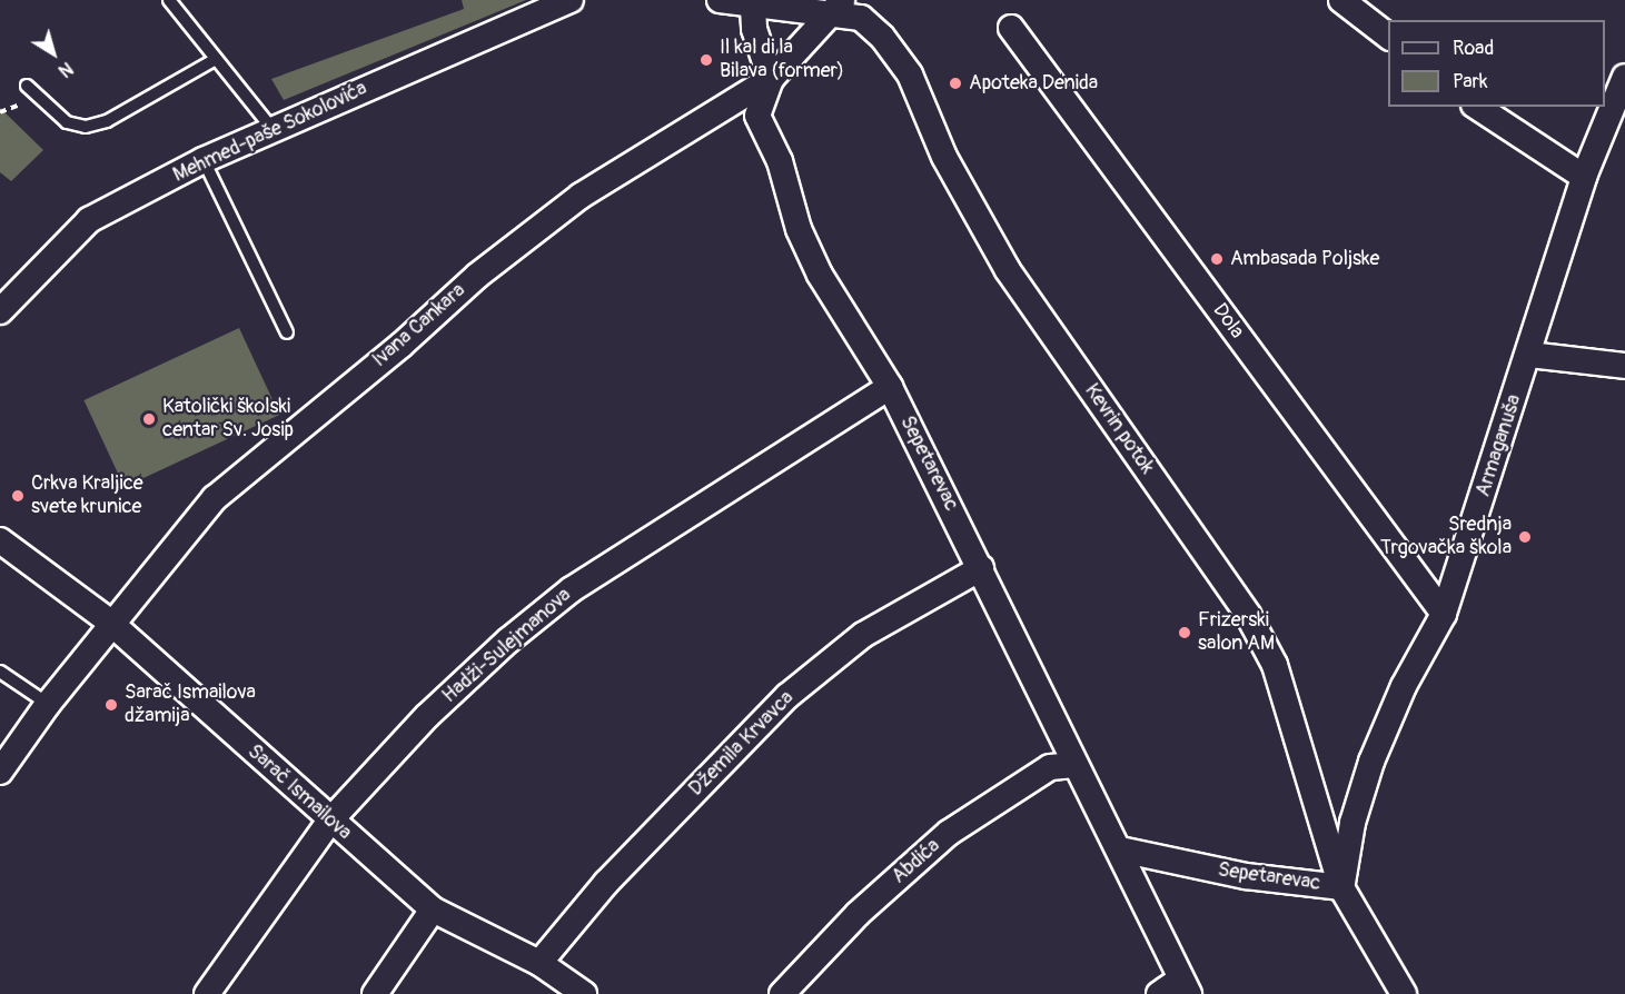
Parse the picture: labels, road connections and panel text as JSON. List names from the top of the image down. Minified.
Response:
{"streets":{"street":["Mehmed-paše Sokolovića","Dola","Ivana Cankara","Kevrin potok","Armaganuša","Sepetarevac","Hadži-Sulejmanova","Džemila Krvavca","Sarač Ismailova","Abdića"]},"crossings":[["Dola","Armaganuša"],["Ivana Cankara","Sepetarevac"],["Ivana Cankara","Sarač Ismailova"],["Kevrin potok","Armaganuša"],["Kevrin potok","Sepetarevac"],["Armaganuša","Sepetarevac"],["Sepetarevac","Hadži-Sulejmanova"],["Sepetarevac","Džemila Krvavca"],["Sepetarevac","Abdića"],["Hadži-Sulejmanova","Sarač Ismailova"],["Džemila Krvavca","Sarač Ismailova"]],"places":["Il kal di la Bilava (former)","Apoteka Denida","Ambasada Poljske","Katolički školski centar Sv. Josip","Crkva Kraljice svete krunice","Srednja Trgovačka škola","Frizerski salon AM","Sarač Ismailova džamija"],"legend":["Road","Park"],"north":"bottom right"}
